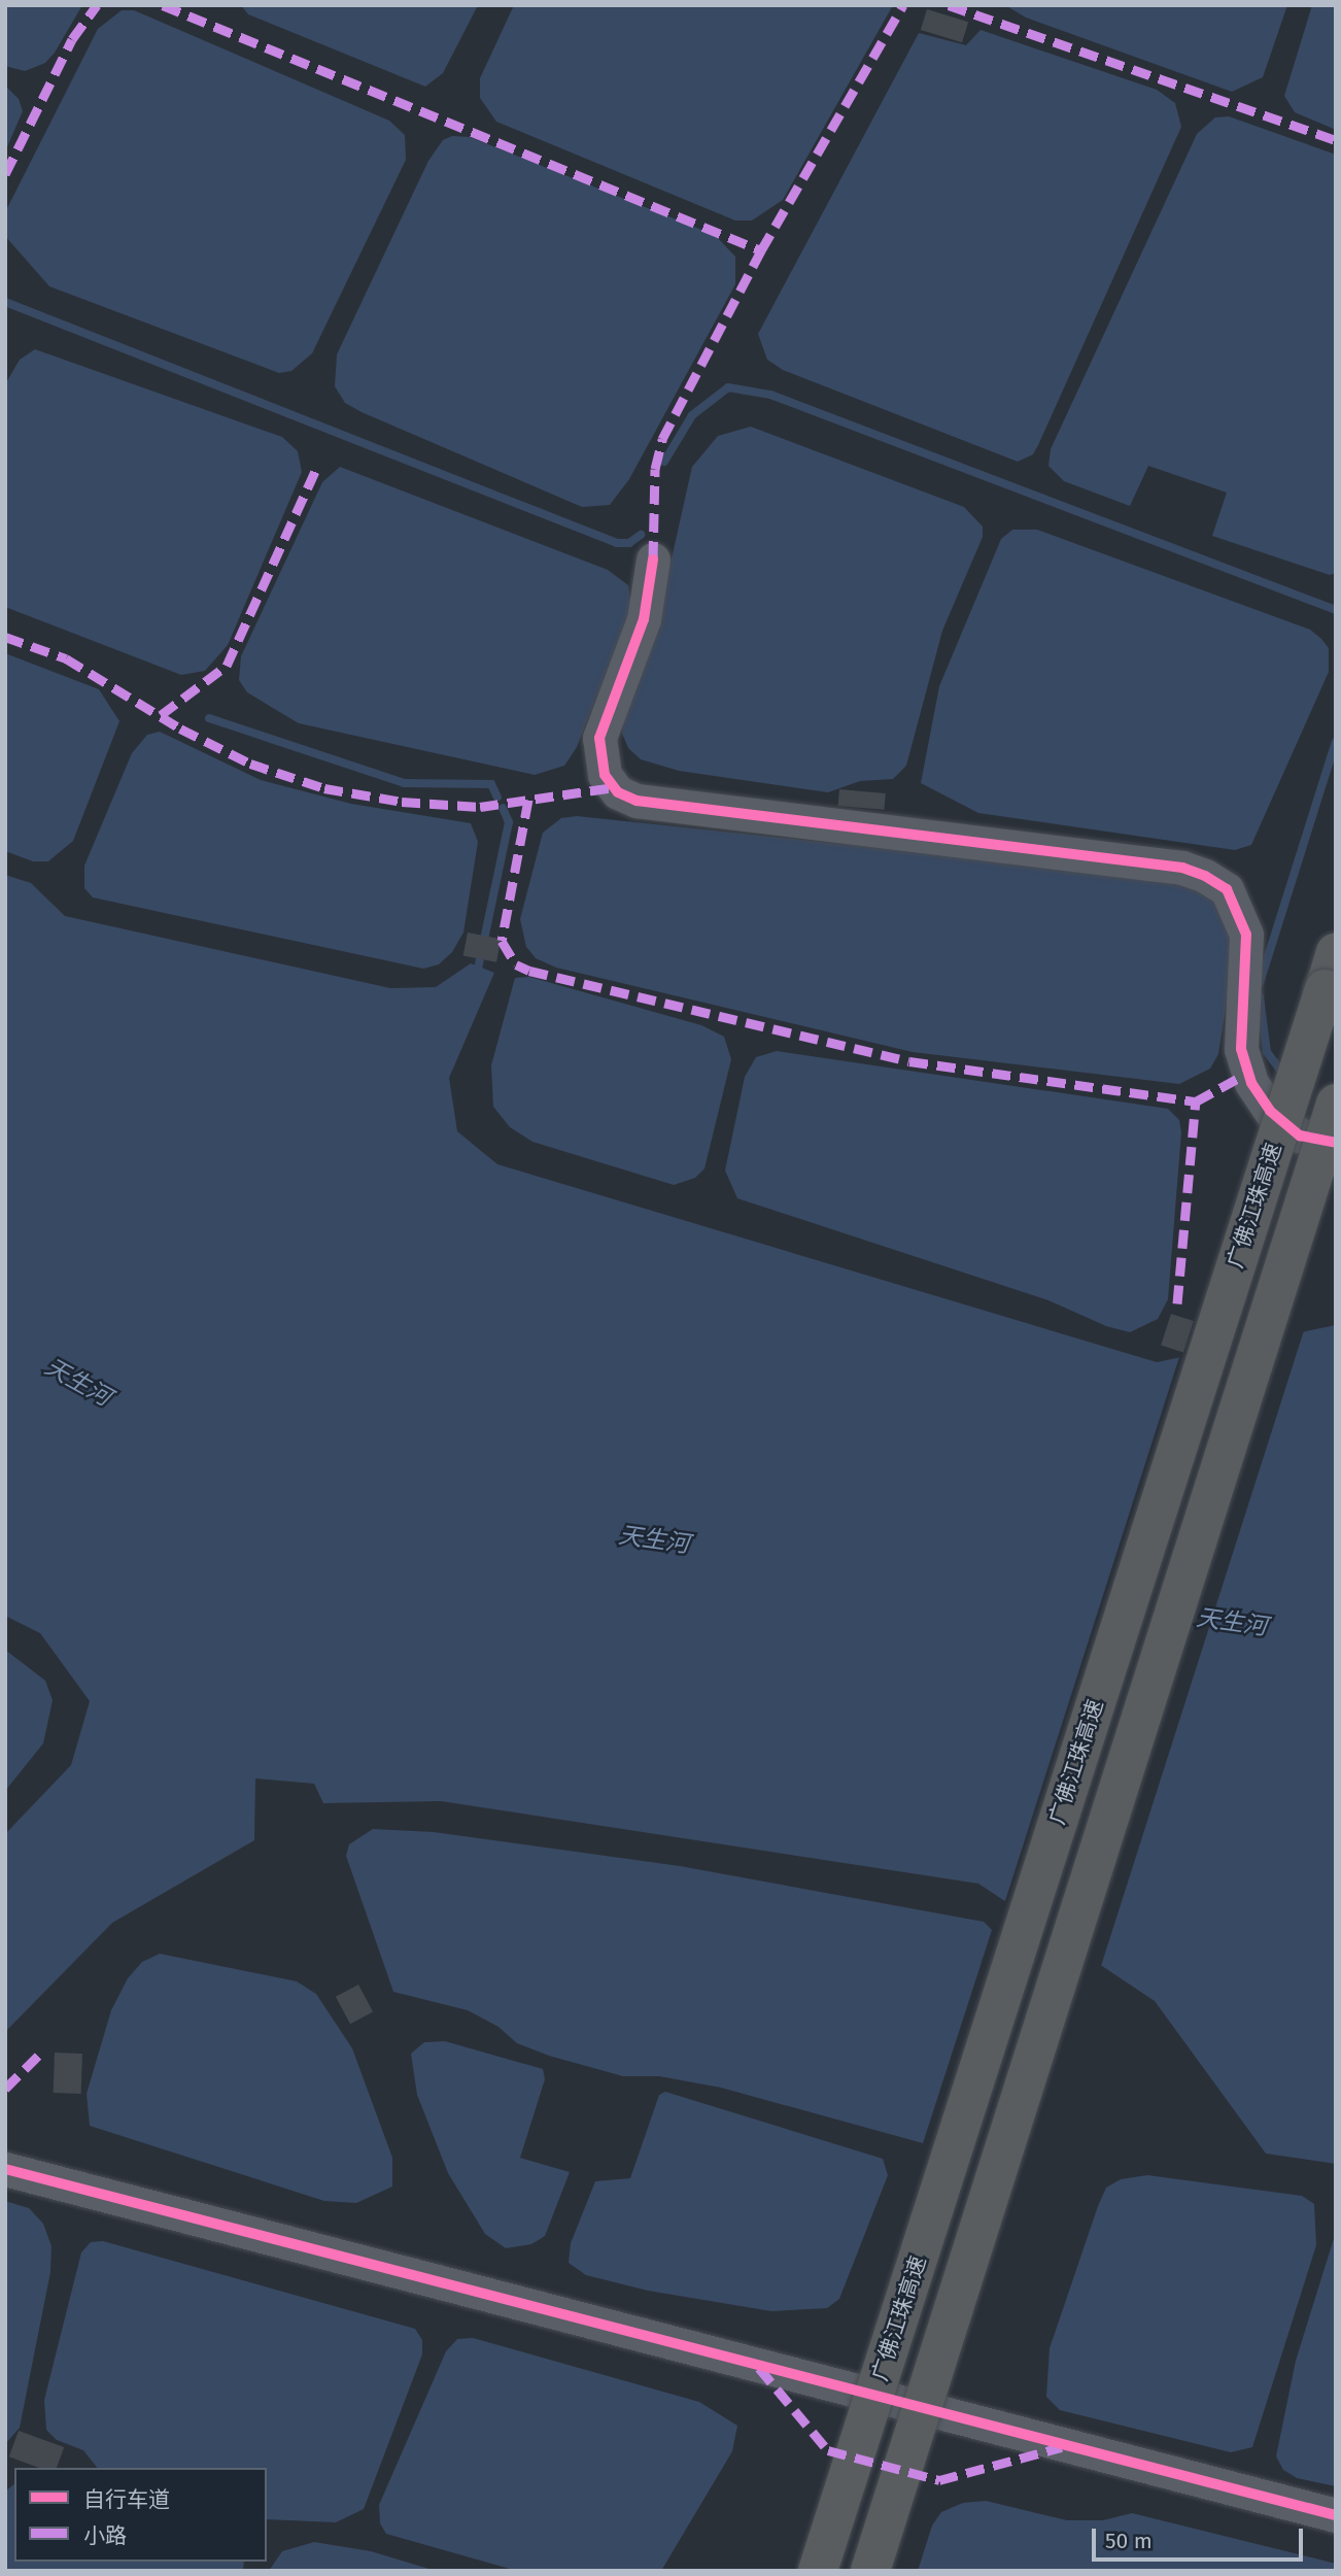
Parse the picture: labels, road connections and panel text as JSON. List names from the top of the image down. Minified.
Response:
{"streets":{"highway":["广佛江珠高速"]},"water":["天生河"],"legend":["自行车道","小路"],"scale_bar":"50 m"}
